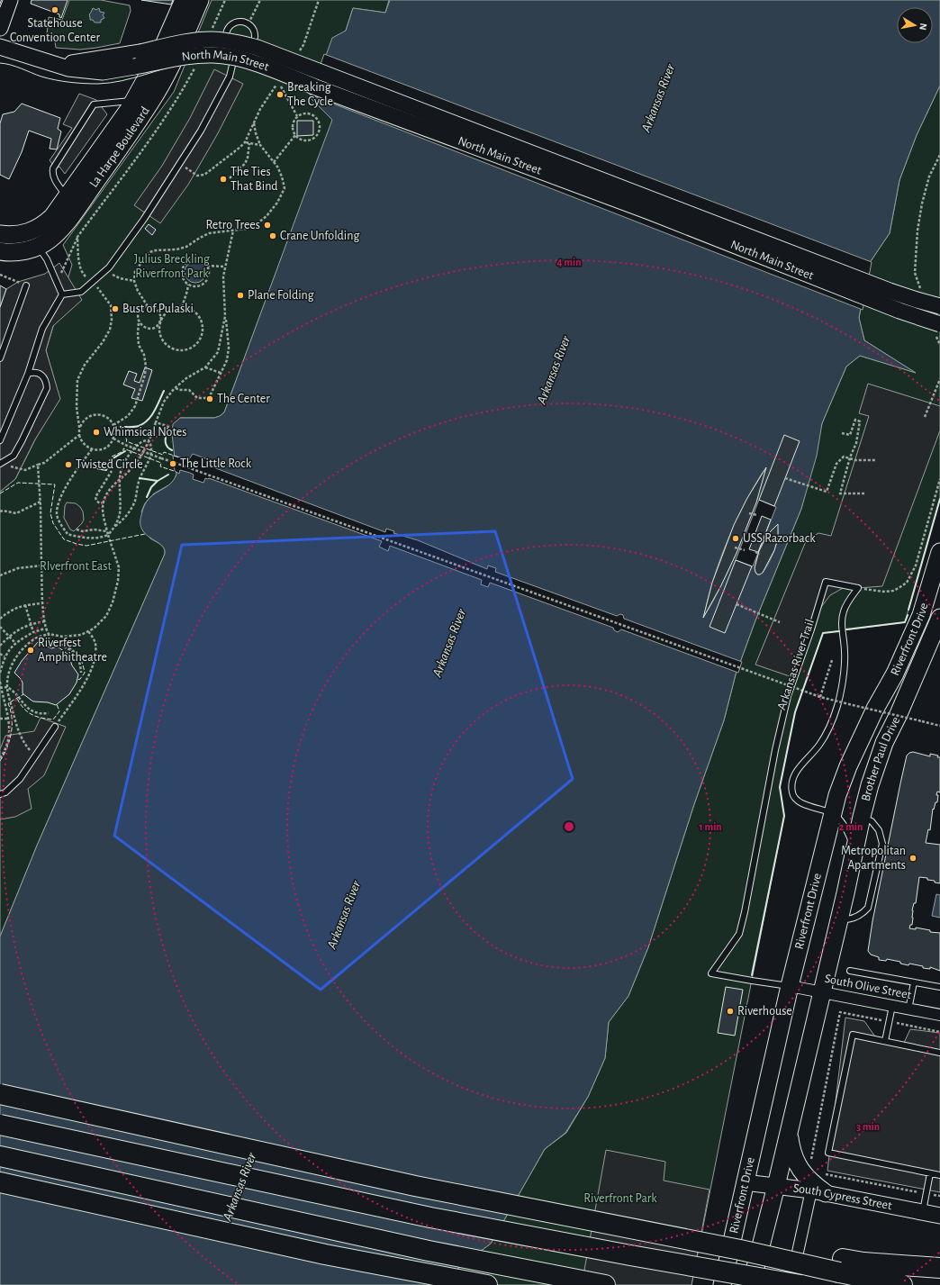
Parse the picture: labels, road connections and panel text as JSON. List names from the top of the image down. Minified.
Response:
{"streets":{"main road":["North Main Street","La Harpe Boulevard","Riverfront Drive","Brother Paul Drive","South Cypress Street"],"street":["South Olive Street"],"path":["Arkansas River Trail"]},"crossings":[["Riverfront Drive","South Olive Street"],["Riverfront Drive","South Cypress Street"],["Brother Paul Drive","South Olive Street"]],"water":["Arkansas River"],"parks":["Julius Breckling Riverfront Park","RIverfront East","Riverfront Park"],"places":["Statehouse Convention Center","Breaking The Cycle","The Ties That Bind","Retro Trees","Crane Unfolding","Plane Folding","Bust of Pulaski","The Center","Whimsical Notes","The Little Rock","Twisted Circle","USS Razorback","Riverfest Amphitheatre","Metropolitan Apartments","Riverhouse"],"north":"right","rings":["4 min","1 min","2 min","3 min"]}
